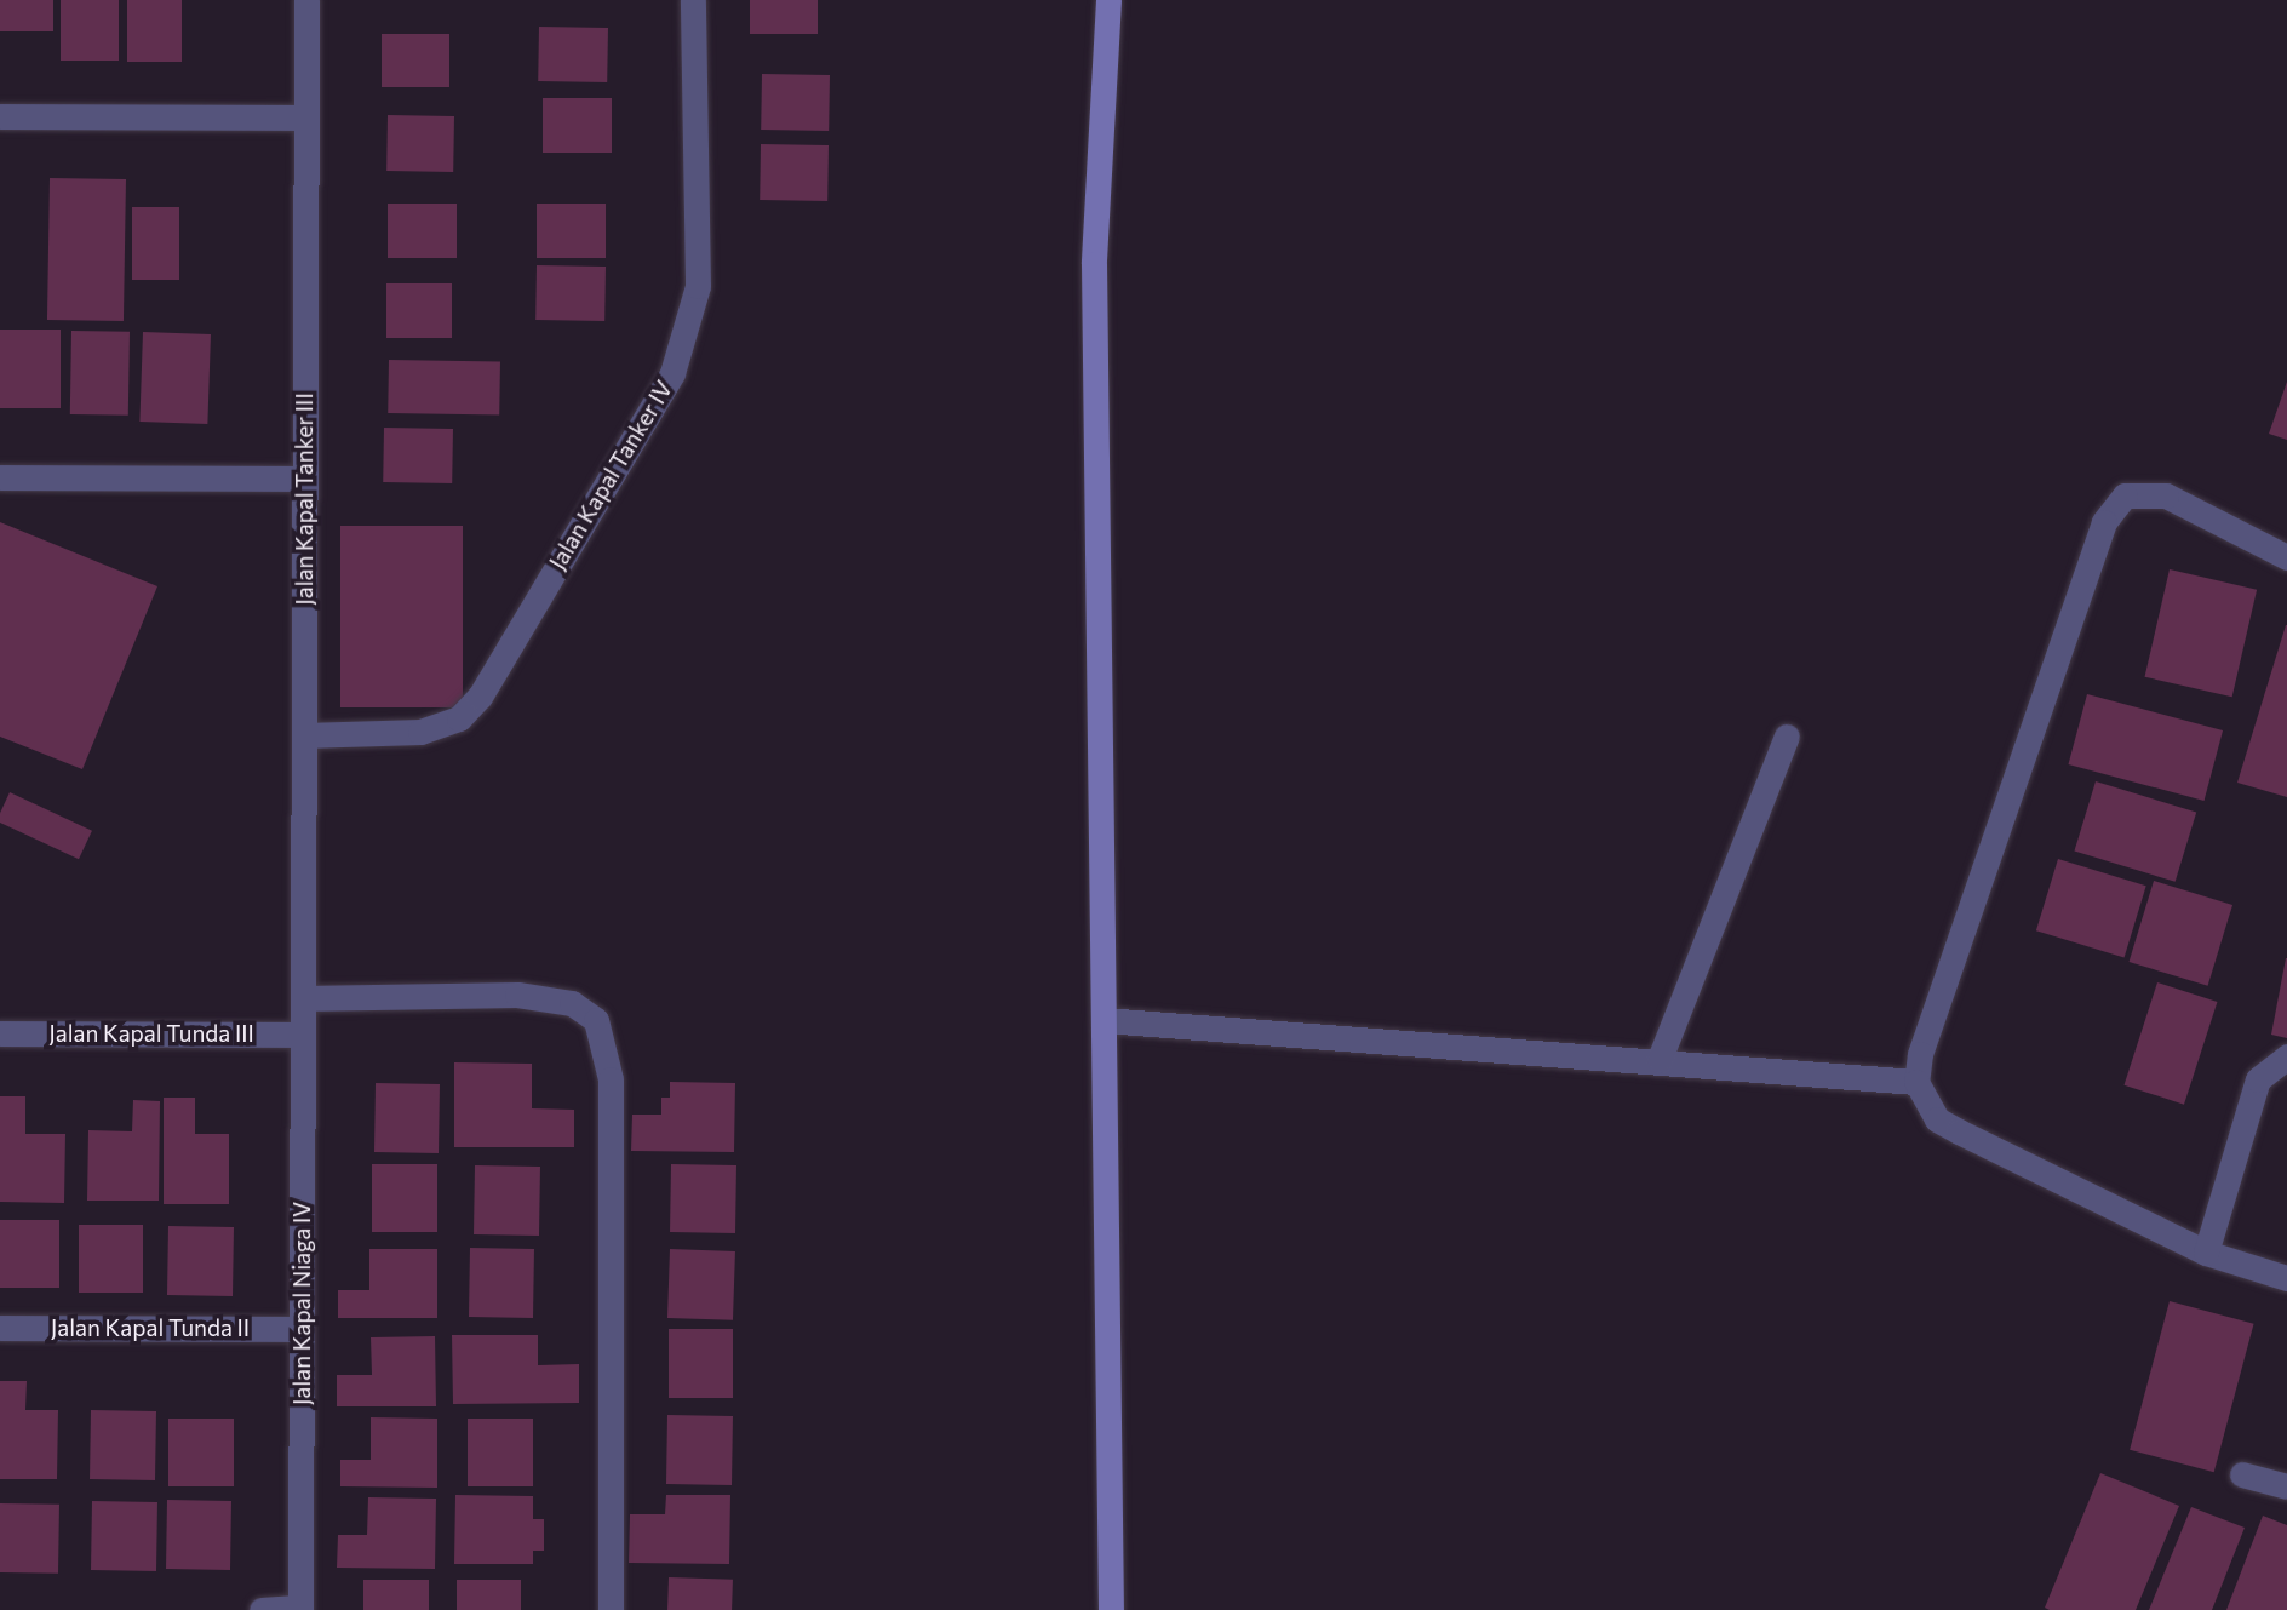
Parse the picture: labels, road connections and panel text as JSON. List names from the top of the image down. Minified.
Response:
{"streets":{"street":["Jalan Kapal Tanker IV","Jalan Kapal Tanker III","Jalan Kapal Tunda III","Jalan Kapal Niaga IV","Jalan Kapal Tunda II"]},"crossings":[["Jalan Kapal Tanker IV","Jalan Kapal Tanker III"],["Jalan Kapal Tanker III","Jalan Kapal Niaga IV"],["Jalan Kapal Tunda III","Jalan Kapal Niaga IV"],["Jalan Kapal Niaga IV","Jalan Kapal Tunda II"]]}
